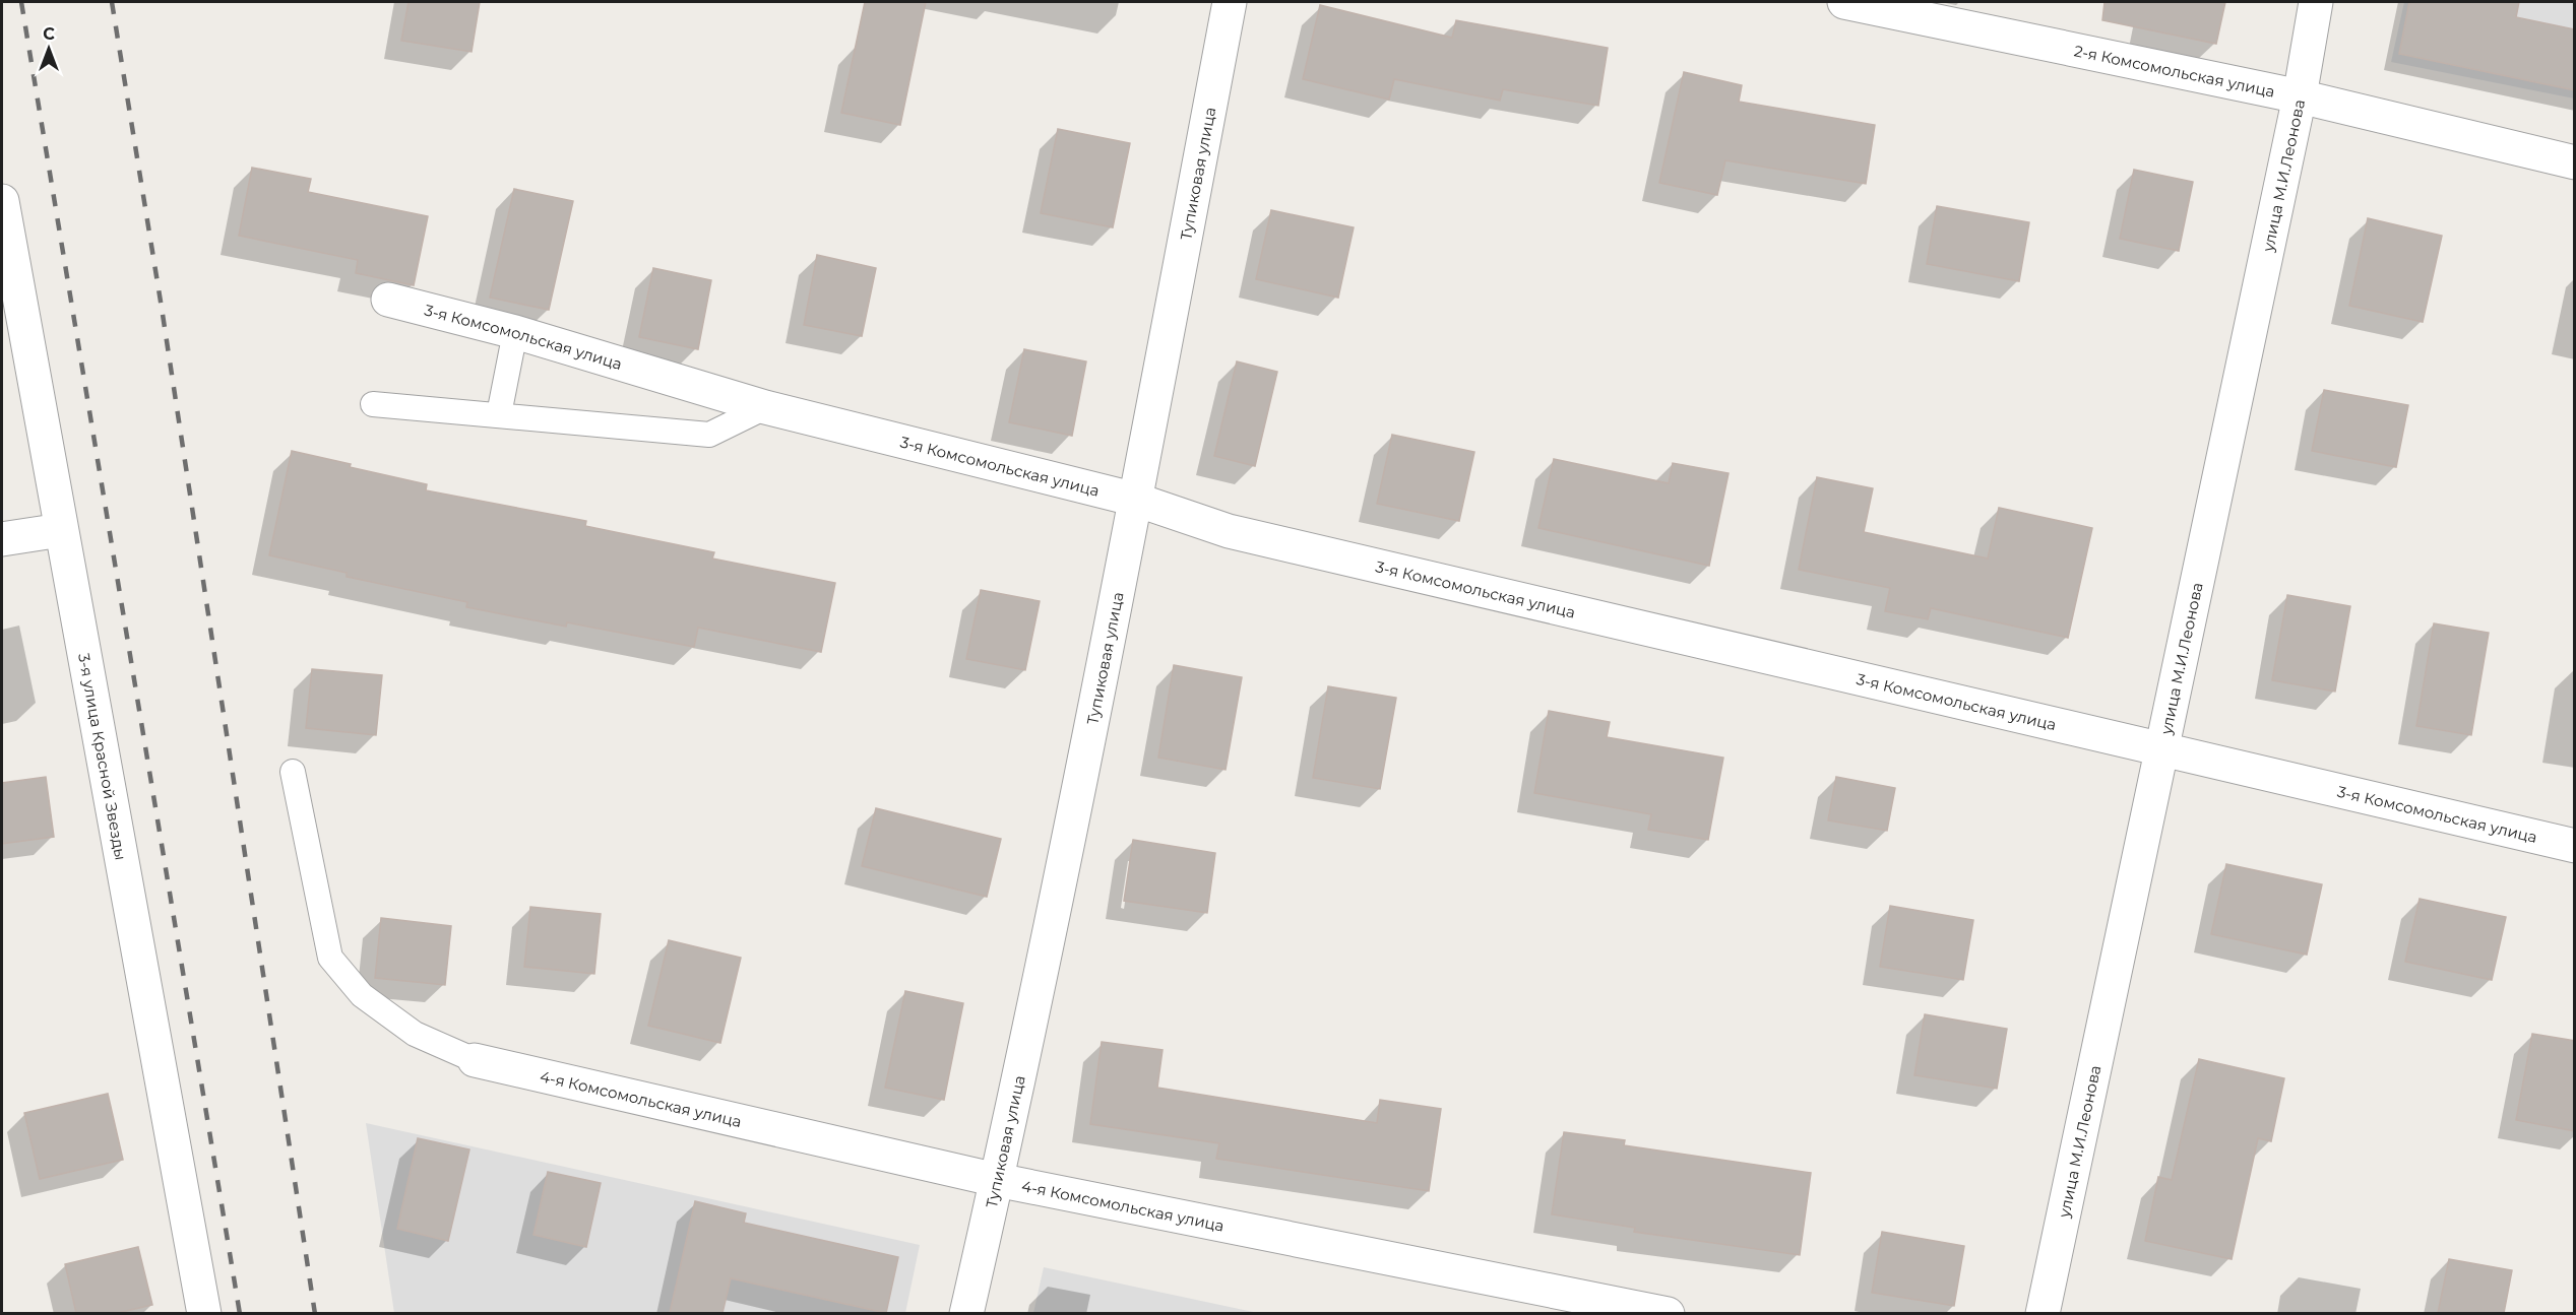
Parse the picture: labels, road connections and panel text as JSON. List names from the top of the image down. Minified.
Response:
{"streets":{"street":["2-я Комсомольская улица","Тупиковая улица","улица М.И.Леонова","3-я Комсомольская улица","3-я улица Красной Звезды","4-я Комсомольская улица"]},"crossings":[["2-я Комсомольская улица","улица М.И.Леонова"],["Тупиковая улица","3-я Комсомольская улица"],["Тупиковая улица","4-я Комсомольская улица"],["улица М.И.Леонова","3-я Комсомольская улица"]],"north":"top"}
